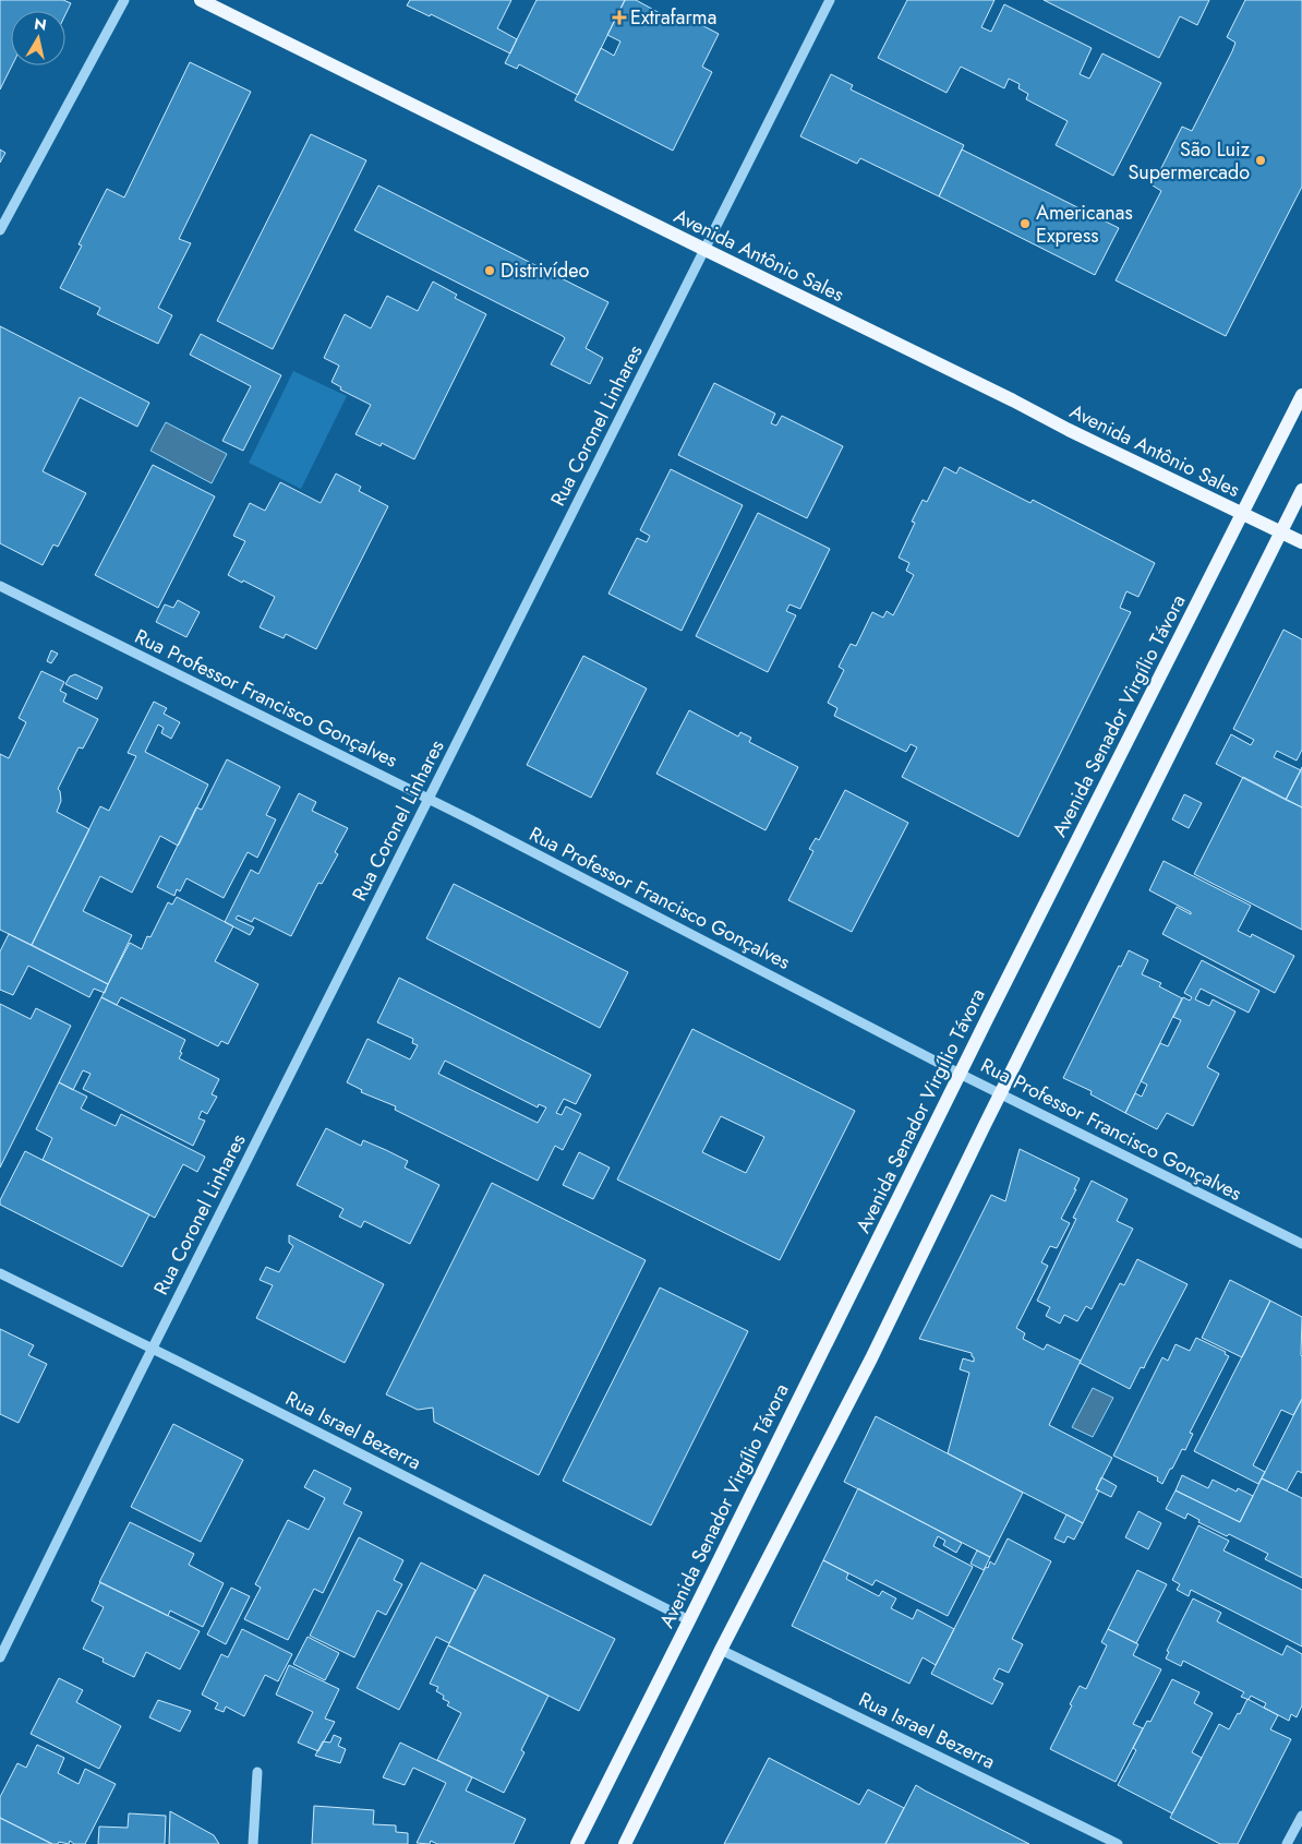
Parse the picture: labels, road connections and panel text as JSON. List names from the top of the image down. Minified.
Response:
{"streets":{"main road":["Avenida Antônio Sales","Avenida Senador Virgílio Távora"],"street":["Rua Coronel Linhares","Rua Professor Francisco Gonçalves","Rua Israel Bezerra"]},"crossings":[["Avenida Antônio Sales","Rua Coronel Linhares"],["Avenida Antônio Sales","Avenida Senador Virgílio Távora"],["Rua Coronel Linhares","Rua Professor Francisco Gonçalves"],["Rua Coronel Linhares","Rua Israel Bezerra"],["Rua Professor Francisco Gonçalves","Avenida Senador Virgílio Távora"],["Avenida Senador Virgílio Távora","Rua Israel Bezerra"]],"places":{"health":["Extrafarma"],"other":["São Luiz Supermercado","Americanas Express","Distrivídeo"]},"north":"top"}
